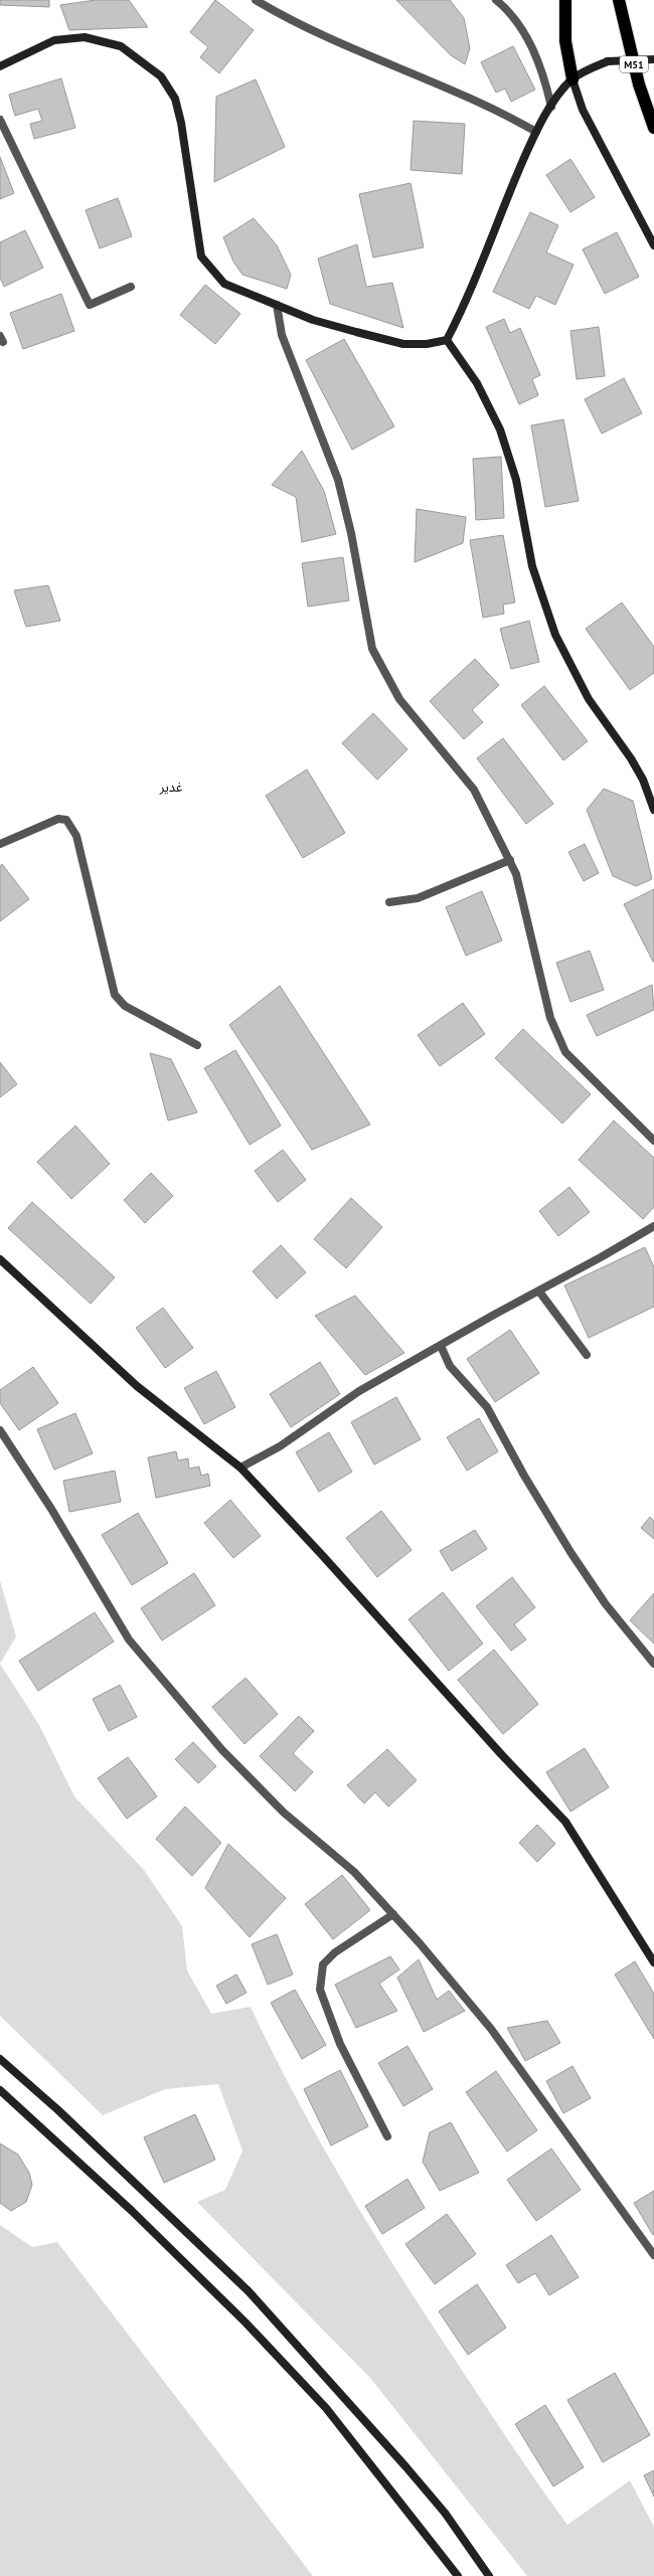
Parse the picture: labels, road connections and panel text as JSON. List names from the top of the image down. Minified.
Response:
{"streets":{"highway":["M51"]},"districts":["غدير"]}
